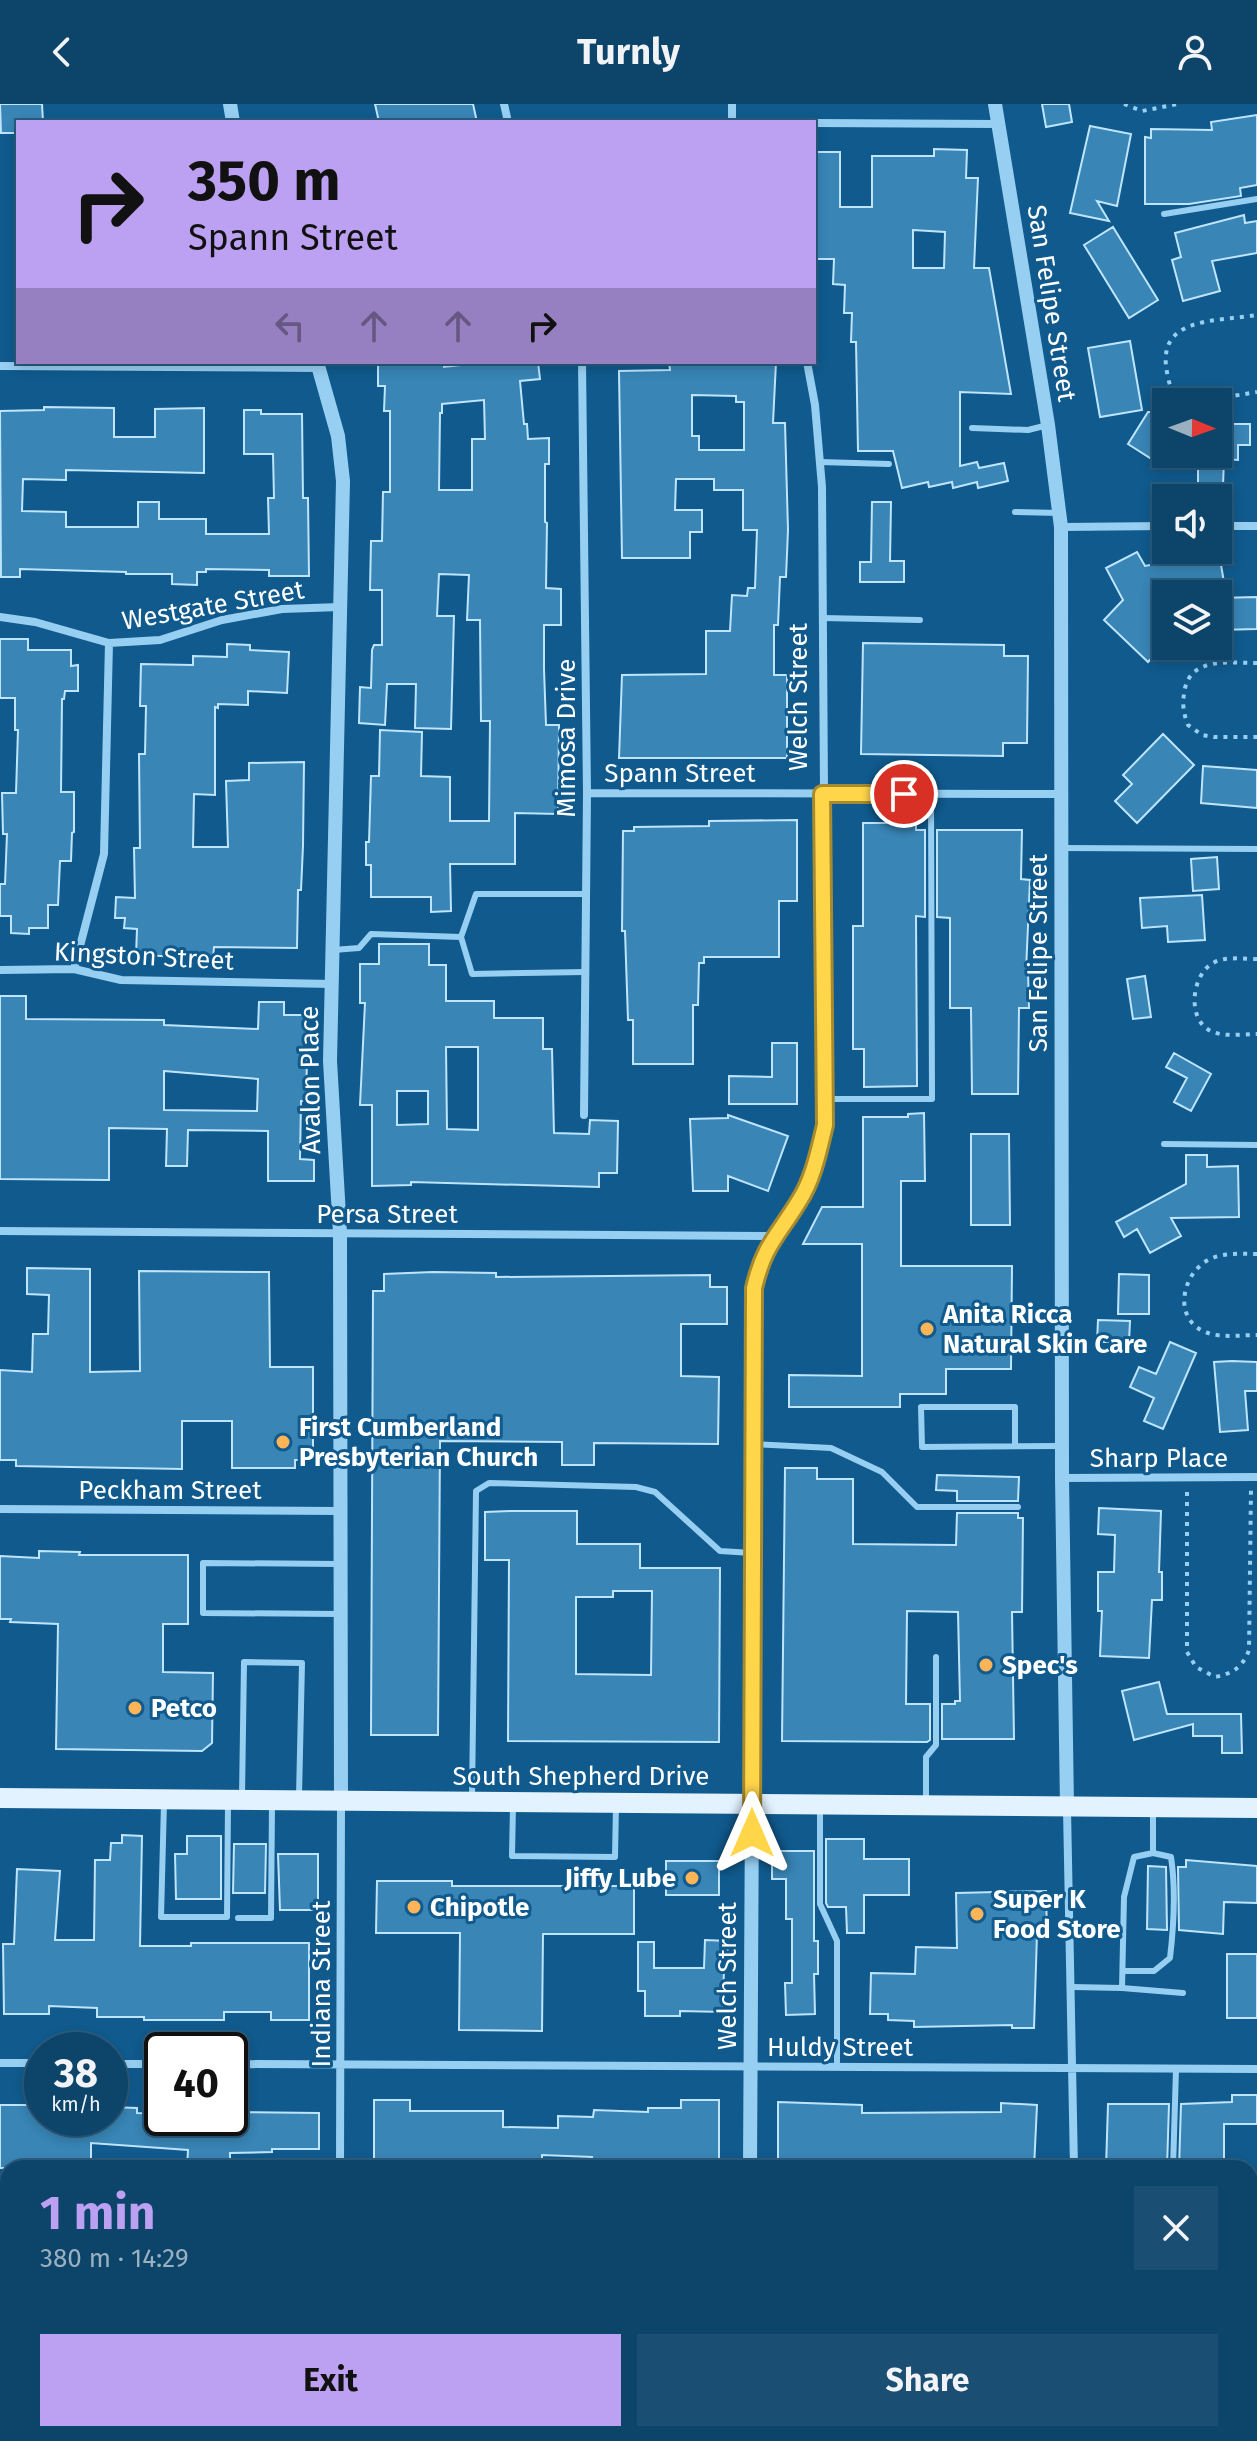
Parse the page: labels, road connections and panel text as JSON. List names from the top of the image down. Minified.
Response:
{"streets":{"main road":["South Shepherd Drive"],"street":["San Felipe Street","Westgate Street","Welch Street","Mimosa Drive","Spann Street","Kingston Street","Avalon Place","Persa Street","Sharp Place","Peckham Street","Indiana Street","Huldy Street"]},"crossings":[["San Felipe Street","Spann Street"],["San Felipe Street","Sharp Place"],["San Felipe Street","South Shepherd Drive"],["Westgate Street","Avalon Place"],["Welch Street","Spann Street"],["Welch Street","Persa Street"],["Welch Street","South Shepherd Drive"],["Welch Street","Huldy Street"],["Mimosa Drive","Spann Street"],["Kingston Street","Avalon Place"],["Avalon Place","Persa Street"],["Avalon Place","Peckham Street"],["Avalon Place","South Shepherd Drive"],["Avalon Place","Indiana Street"],["South Shepherd Drive","Indiana Street"],["Indiana Street","Huldy Street"]],"places":["Anita Ricca Natural Skin Care","First Cumberland Presbyterian Church","Spec's","Petco","Jiffy Lube","Chipotle","Super K Food Store"],"north":"right","page":{"header":"Turnly","turn":["350 m","Spann Street"],"speed":"38 km/h","limit":"40","heading":["1 min","380 m · 14:29"],"buttons":["Exit","Share"]}}
